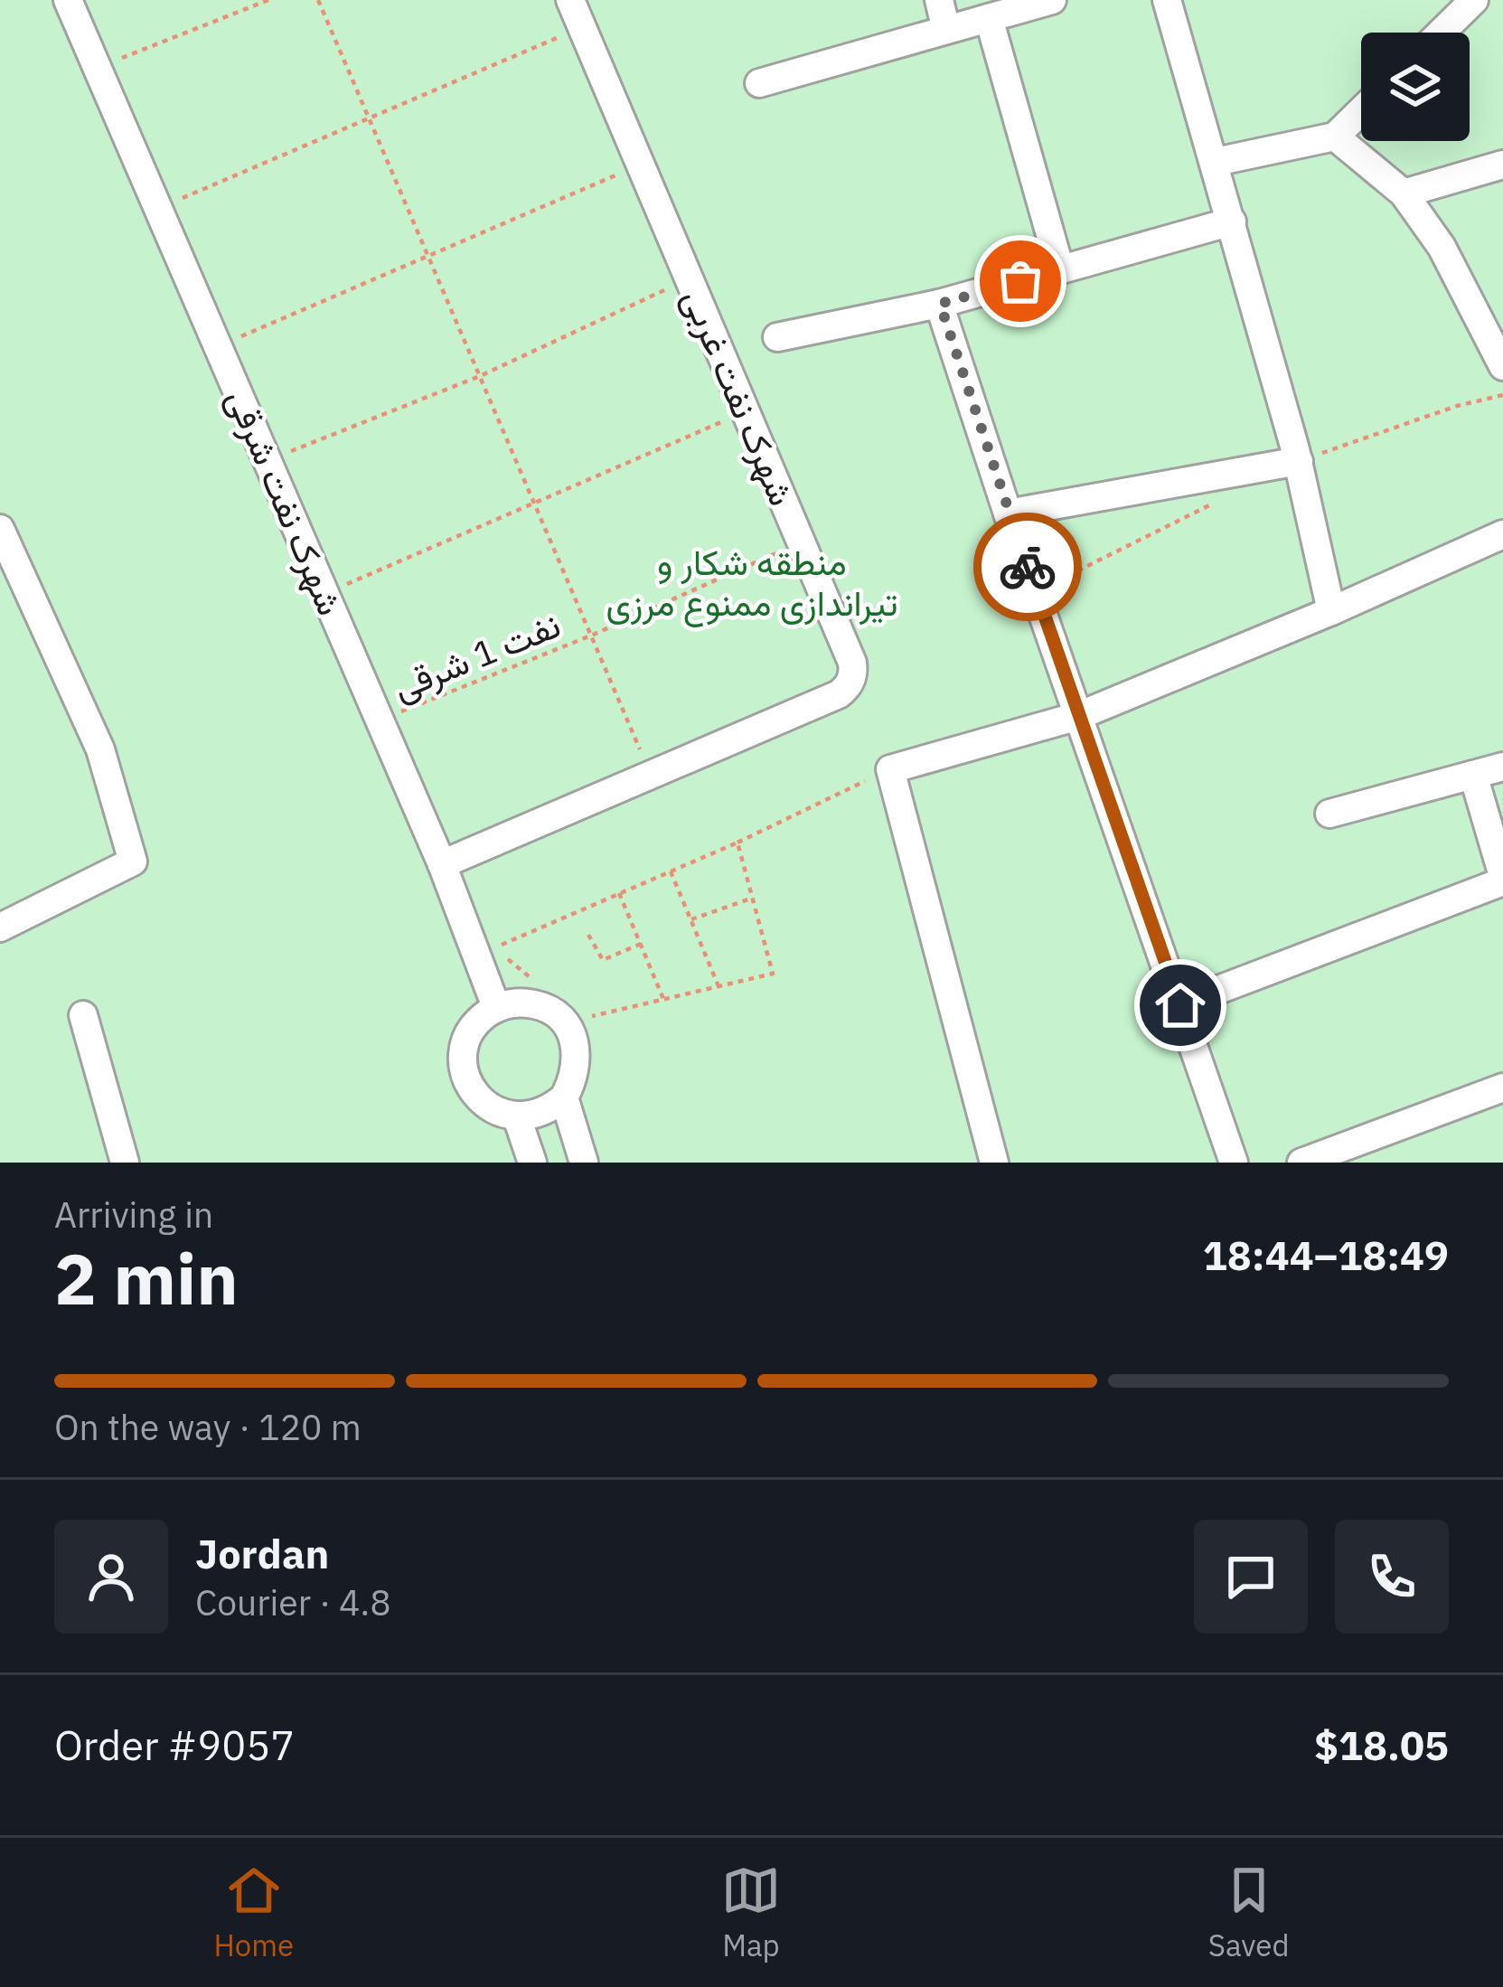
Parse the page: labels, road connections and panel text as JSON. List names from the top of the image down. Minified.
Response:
{"streets":{"street":["شهرک نفت غربی","شهرک نفت شرقی"],"path":["نفت 1 شرقی"]},"crossings":[["شهرک نفت غربی","شهرک نفت شرقی"],["شهرک نفت غربی","نفت 1 شرقی"],["شهرک نفت شرقی","نفت 1 شرقی"]],"parks":["منطقه شکار و تیراندازی ممنوع مرزی"],"page":{"heading":["2 min","Arriving in","18:44–18:49"],"panel":["Jordan","Courier · 4.8","Order #9057","$18.05"],"bar":"On the way · 120 m","tabs":["Home","Map","Saved"]}}
